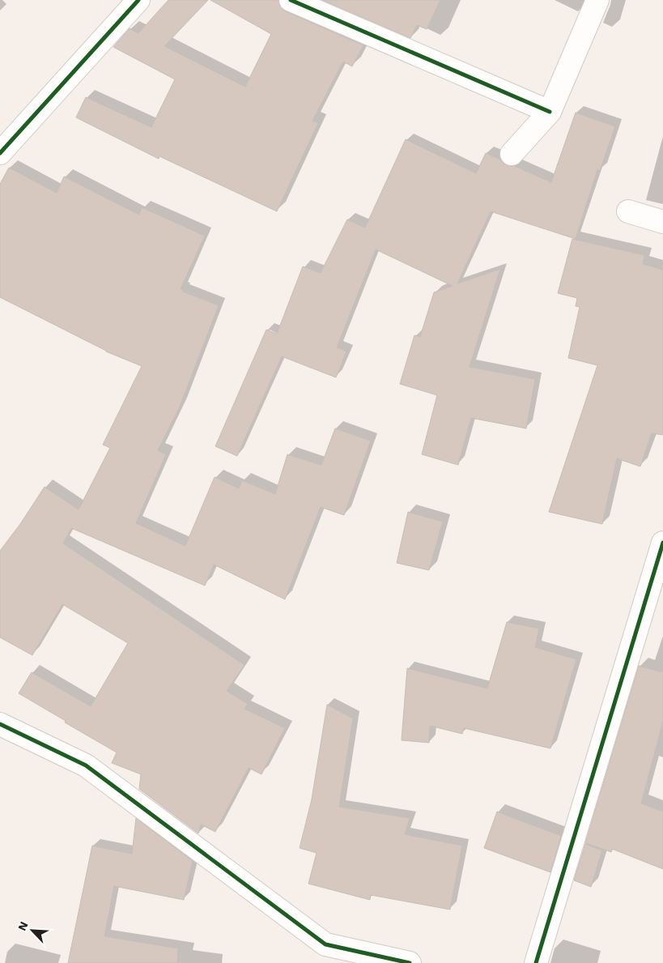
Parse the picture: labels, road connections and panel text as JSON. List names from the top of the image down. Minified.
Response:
{"north":"top left"}
